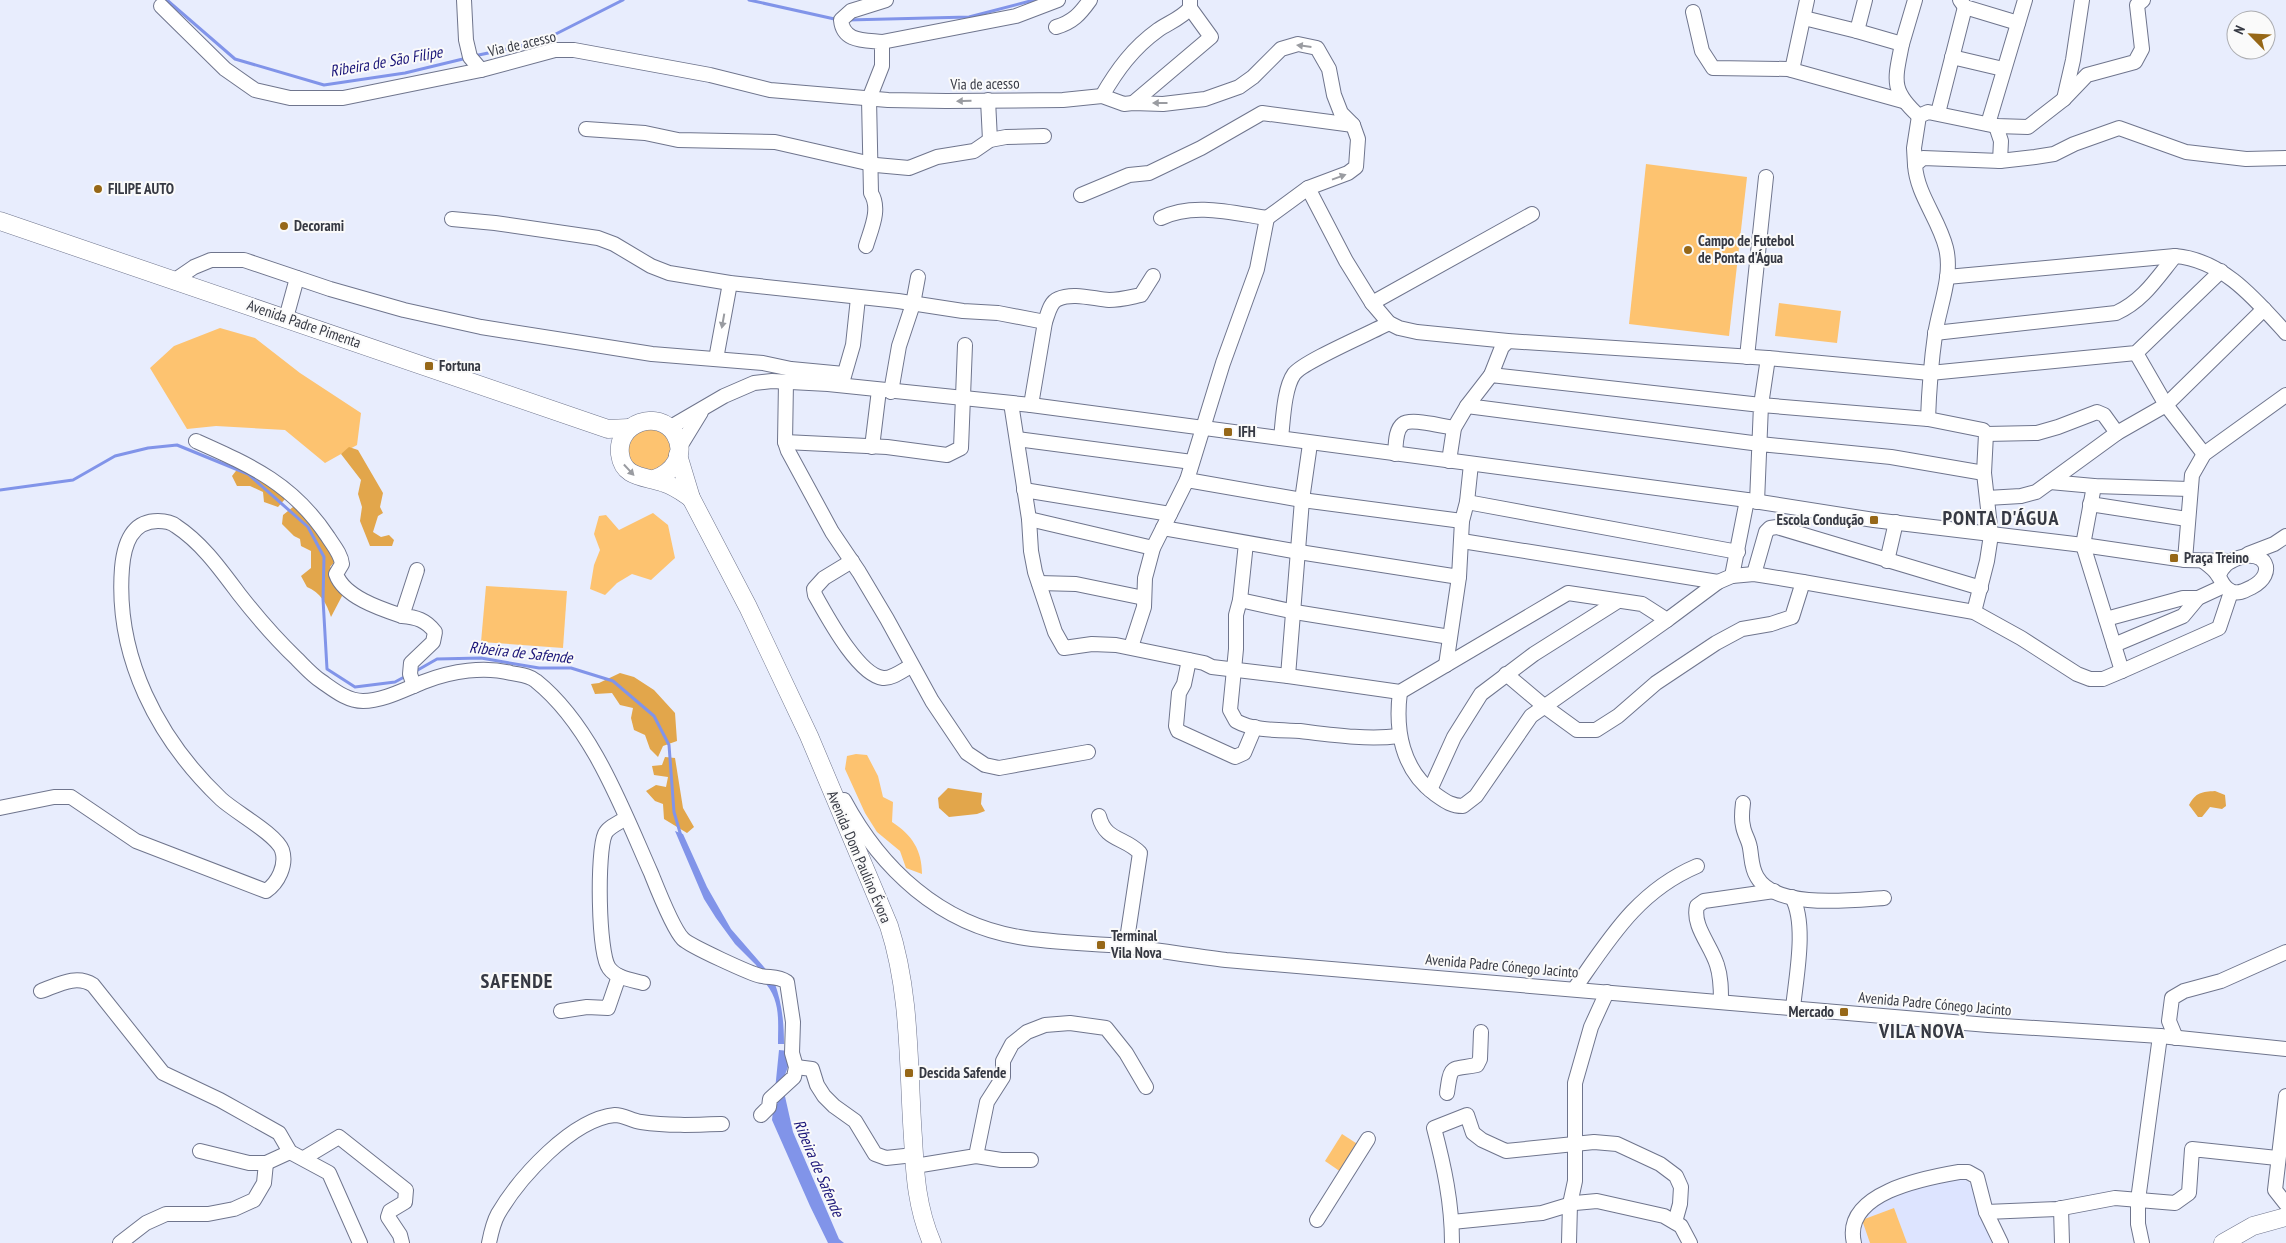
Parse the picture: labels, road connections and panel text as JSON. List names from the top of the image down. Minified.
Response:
{"streets":{"main road":["Avenida Padre Pimenta","Avenida Dom Paulino Évora"],"street":["Via de acesso","Avenida Padre Cónego Jacinto"]},"crossings":[["Avenida Dom Paulino Évora","Avenida Padre Cónego Jacinto"]],"districts":["PONTA D'ÁGUA","SAFENDE","VILA NOVA"],"water":["Ribeira de São Filipe","Ribeira de Safende"],"places":{"other":["FILIPE AUTO","Decorami","Campo de Futebol de Ponta d'Água"],"transit":["Fortuna","IFH","Escola Condução","Praça Treino","Terminal Vila Nova","Mercado","Descida Safende"]},"north":"top left"}
